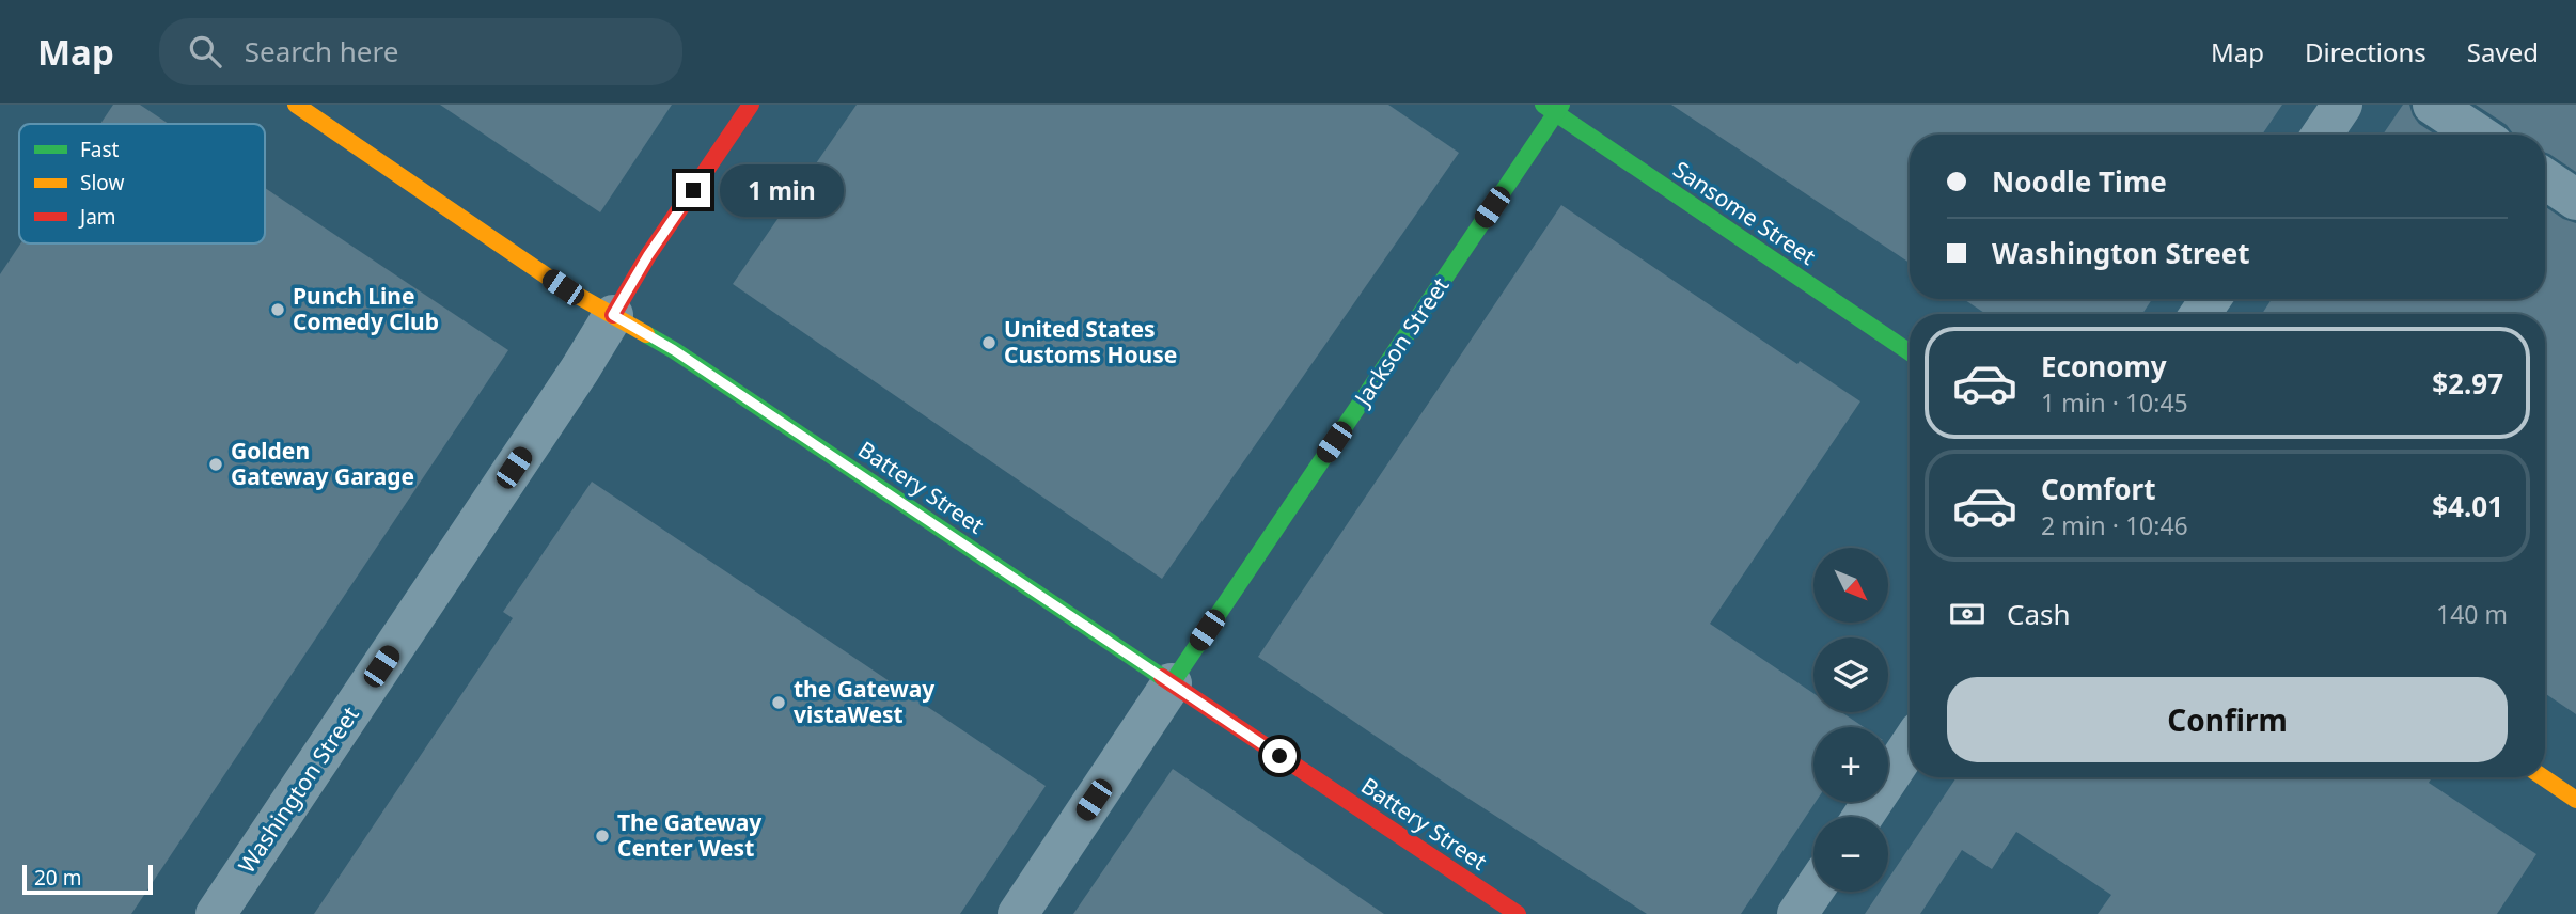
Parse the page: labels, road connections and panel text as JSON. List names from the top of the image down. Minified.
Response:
{"streets":{"main road":["Sansome Street","Jackson Street","Battery Street","Washington Street"]},"crossings":[["Sansome Street","Jackson Street"],["Jackson Street","Battery Street"],["Battery Street","Washington Street"]],"places":["Punch Line Comedy Club","United States Customs House","Golden Gateway Garage","the Gateway vistaWest","The Gateway Center West"],"legend":["Fast","Slow","Jam"],"scale_bar":"20 m","north":"bottom right","page":{"header":"Map","search":"Search here","nav":["Map","Directions","Saved"],"banner":["Noodle Time","Washington Street"],"bubble":"1 min","list":[{"name":"Economy","note":"1 min · 10:45","value":"$2.97"},{"name":"Comfort","note":"2 min · 10:46","value":"$4.01"}],"map_buttons":["+","−"],"pay":["Cash","140 m"],"buttons":"Confirm","scale":"20 m"}}
